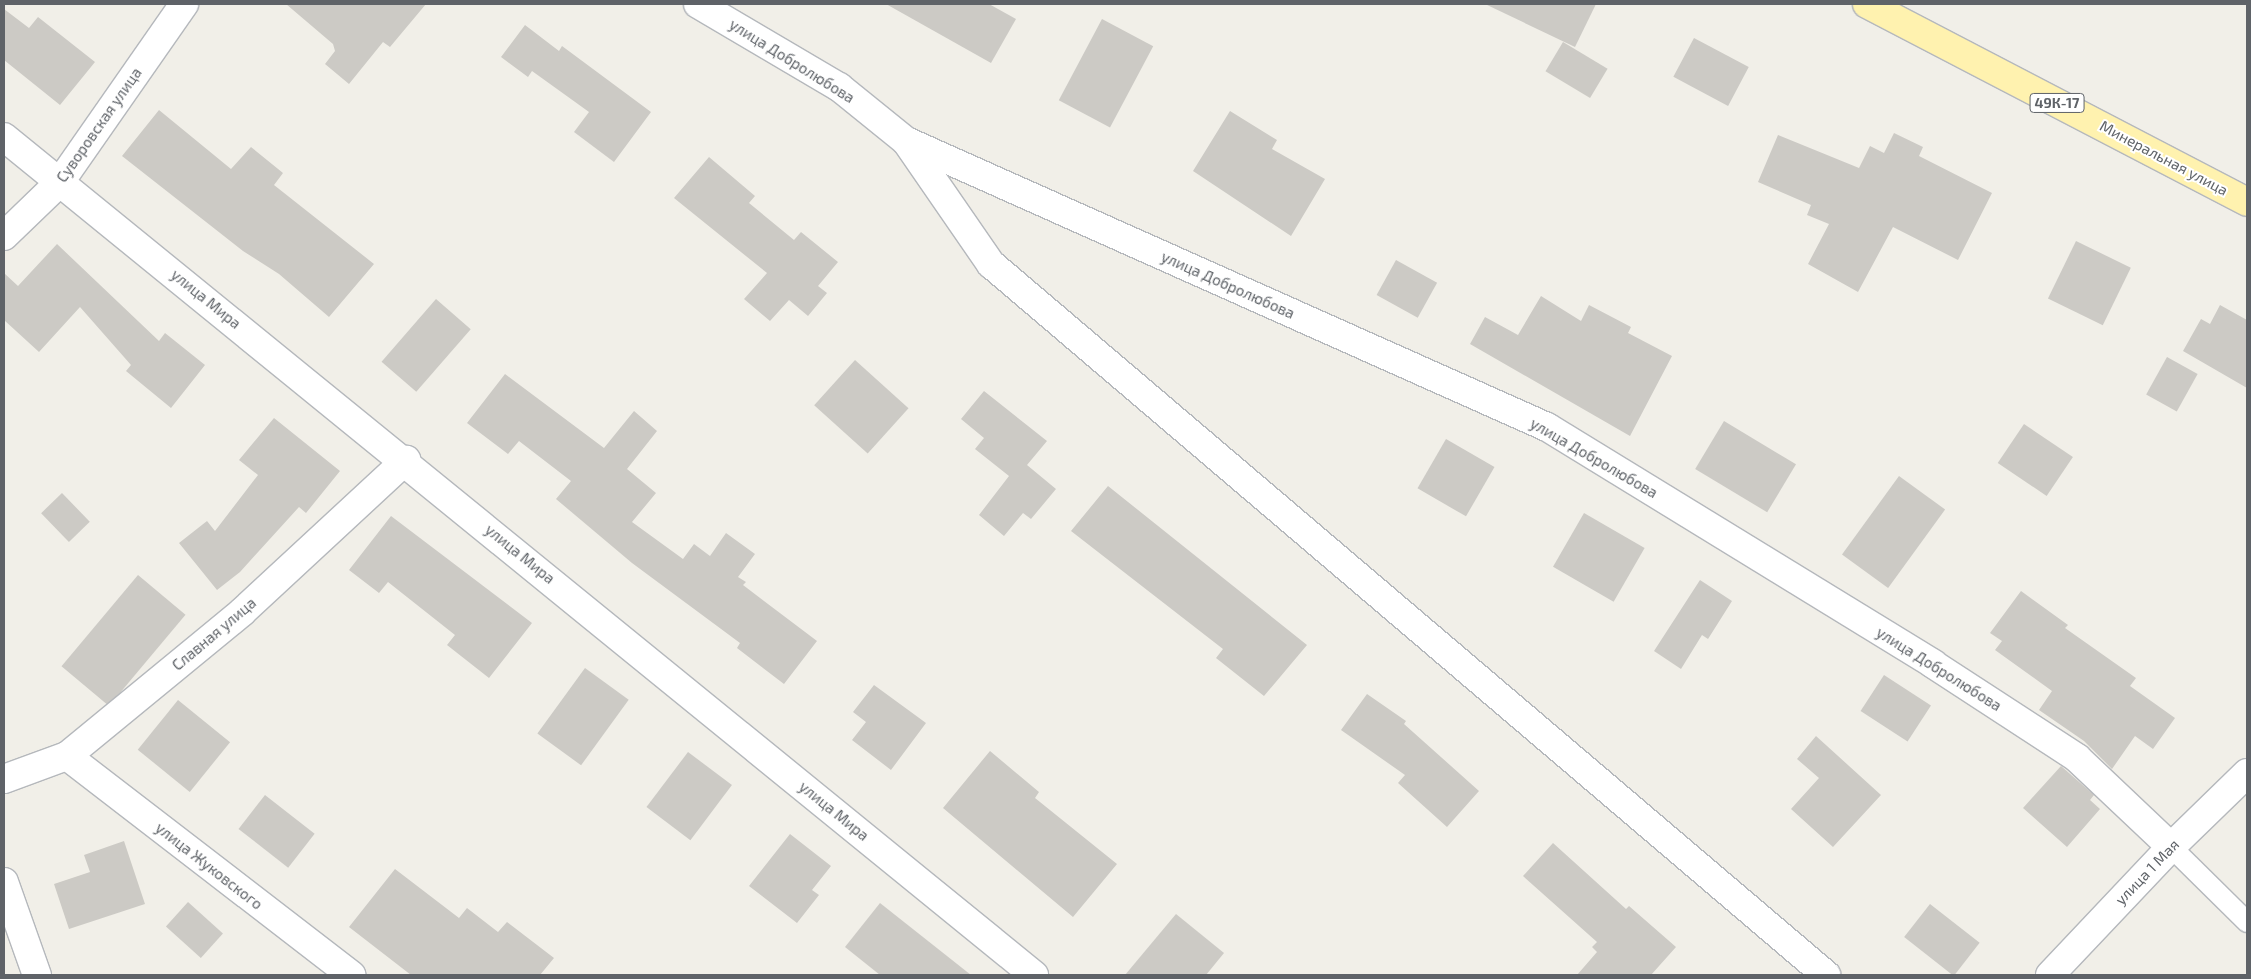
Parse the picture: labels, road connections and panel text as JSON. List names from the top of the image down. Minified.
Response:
{"streets":{"main road":["49К-17","Минеральная улица"],"street":["улица Добролюбова","Суворовская улица","улица Мира","Славная улица","улица Жуковского","улица 1 Мая"]},"crossings":[["улица Добролюбова","улица 1 Мая"],["Суворовская улица","улица Мира"],["улица Мира","Славная улица"],["Славная улица","улица Жуковского"]]}
